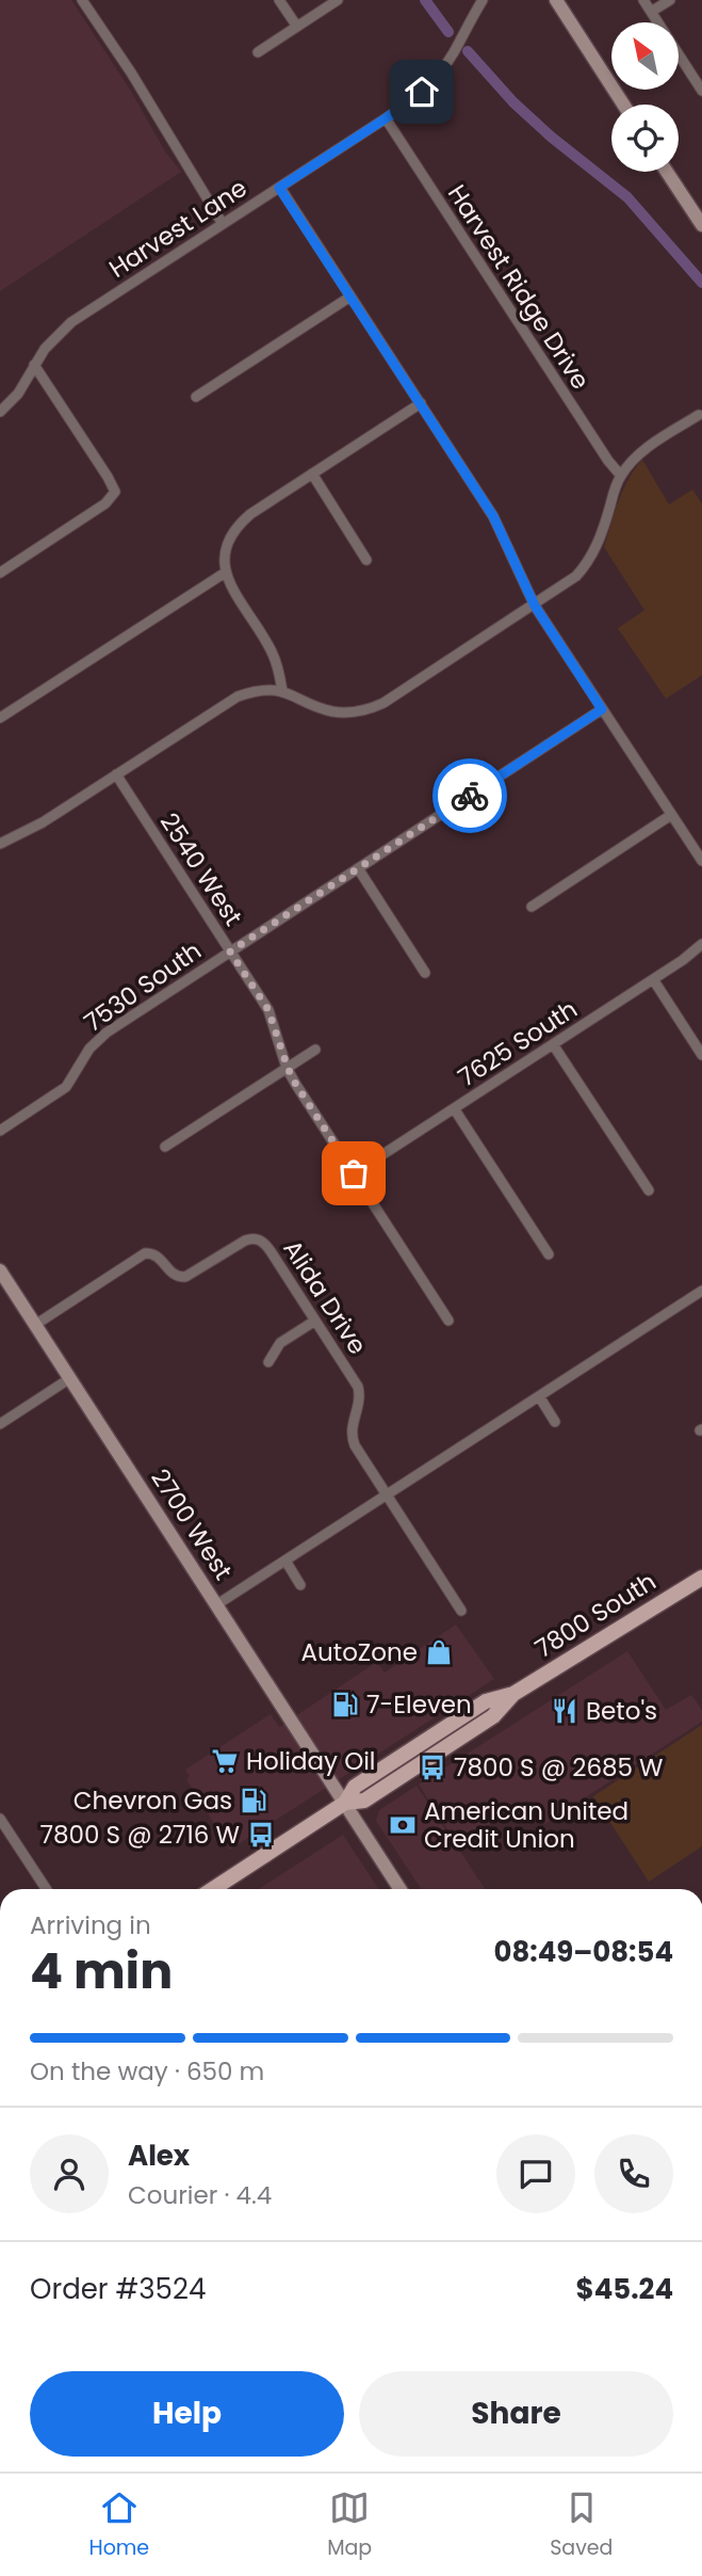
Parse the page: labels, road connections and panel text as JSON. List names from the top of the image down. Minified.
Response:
{"streets":{"main road":["2700 West","7800 South"],"street":["Harvest Lane","Harvest Ridge Drive","2540 West","7530 South","7625 South","Alida Drive"]},"crossings":[["Harvest Lane","Harvest Ridge Drive"],["2540 West","7530 South"],["2540 West","7625 South"],["Alida Drive","2700 West"],["2700 West","7800 South"]],"places":{"shop":["AutoZone"],"fuel station":["7-Eleven","Chevron Gas"],"restaurant":["Beto's"],"supermarket":["Holiday Oil"],"bus stop":["7800 S @ 2685 W","7800 S @ 2716 W"],"bank":["American United Credit Union"]},"north":"top left","page":{"heading":["4 min","Arriving in","08:49–08:54"],"panel":["Alex","Courier · 4.4","Order #3524","$45.24"],"bar":"On the way · 650 m","buttons":["Help","Share"],"tabs":["Home","Map","Saved"]}}
